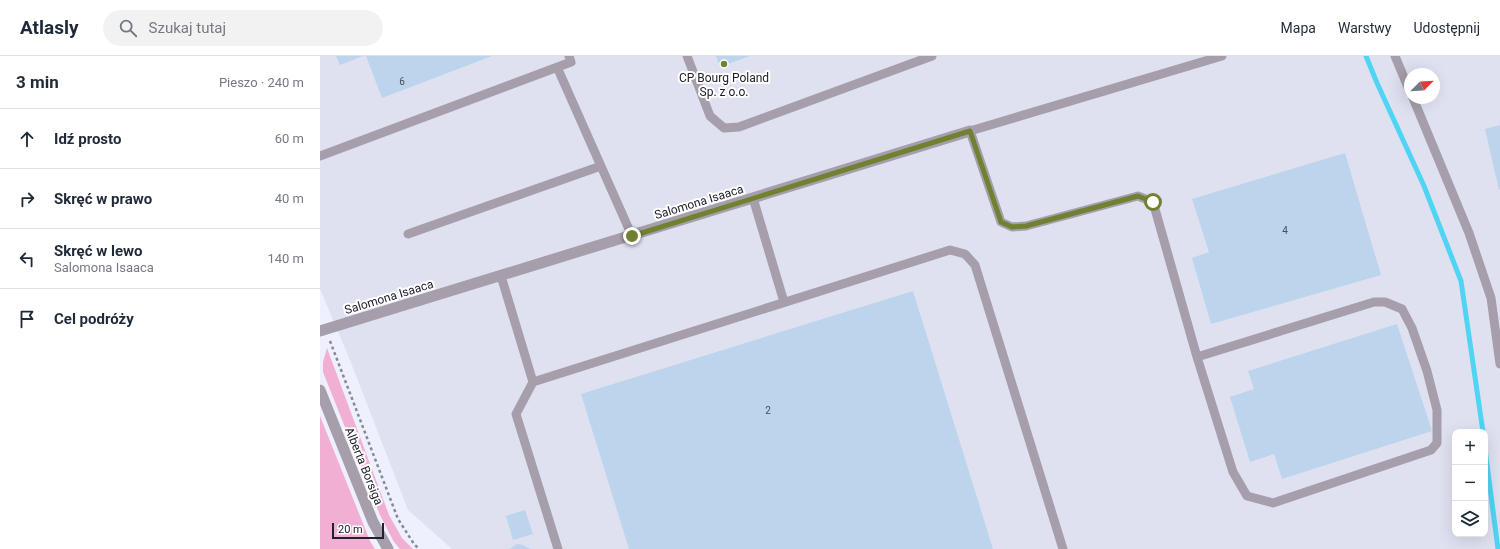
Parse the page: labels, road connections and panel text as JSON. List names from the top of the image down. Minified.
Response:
{"streets":{"street":["Salomona Isaaca","Alberta Borsiga"]},"places":["CP Bourg Poland Sp. z o.o."],"house_numbers":["6","4","2"],"scale_bar":"20 m","north":"top right","page":{"header":"Atlasly","search":"Szukaj tutaj","nav":["Mapa","Warstwy","Udostępnij"],"heading":["3 min","Pieszo · 240 m"],"list":[["Idź prosto","60 m"],["Skręć w prawo","40 m"],["Skręć w lewo","Salomona Isaaca","140 m"],"Cel podróży"],"map_buttons":["+","−"],"scale":"20 m"}}
